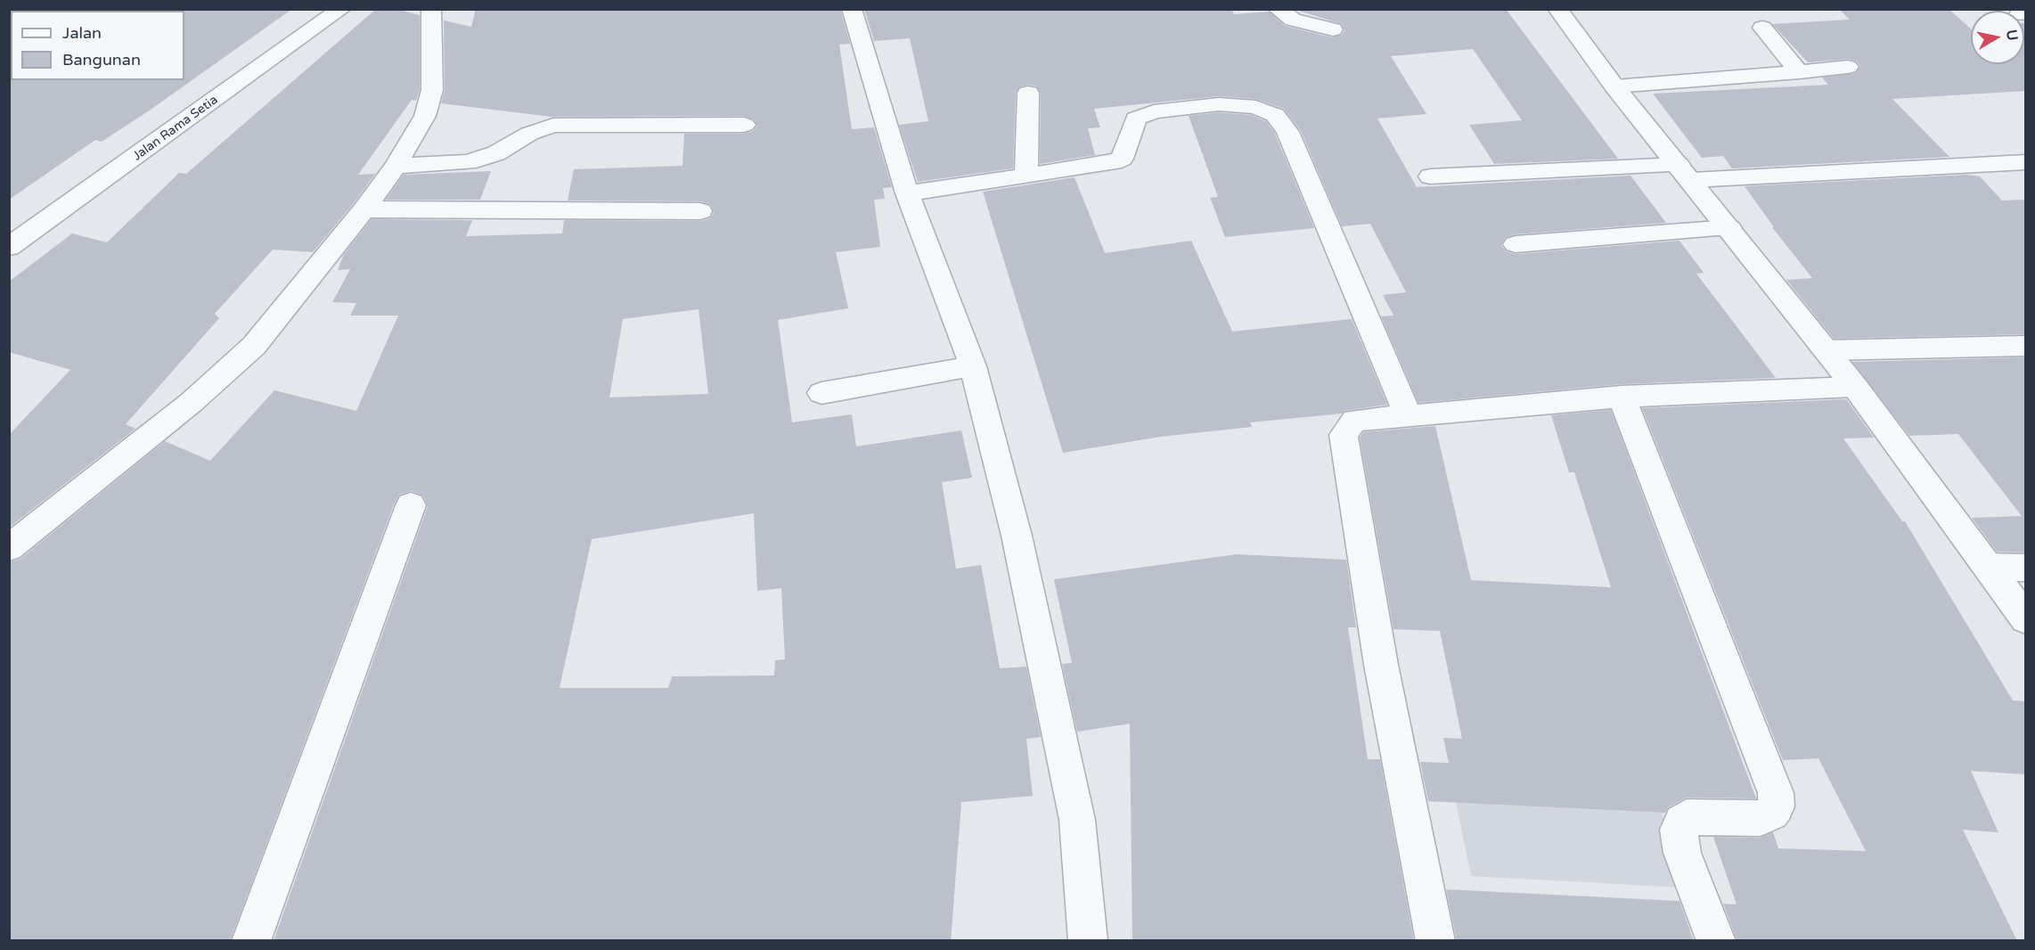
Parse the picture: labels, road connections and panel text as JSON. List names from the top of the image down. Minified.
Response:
{"streets":{"street":["Jalan Rama Setia"]},"legend":["Jalan","Bangunan"],"north":"right"}
